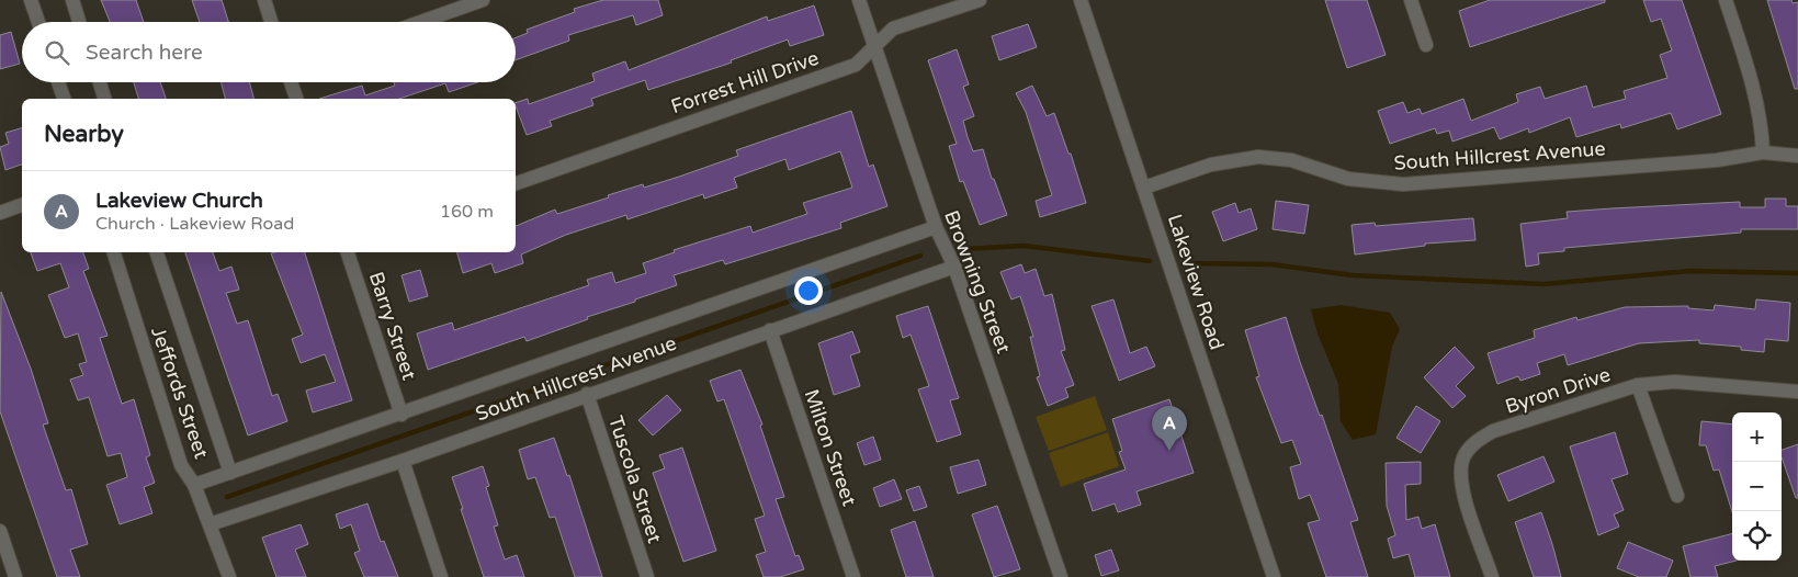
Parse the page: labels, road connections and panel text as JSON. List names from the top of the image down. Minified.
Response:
{"streets":{"street":["Forrest Hill Drive","South Hillcrest Avenue","Browning Street","Lakeview Road","Barry Street","Byron Drive","Jeffords Street","Milton Street","Tuscola Street"]},"crossings":[["Forrest Hill Drive","Browning Street"],["South Hillcrest Avenue","Browning Street"],["South Hillcrest Avenue","Lakeview Road"],["South Hillcrest Avenue","Barry Street"],["South Hillcrest Avenue","Jeffords Street"],["South Hillcrest Avenue","Milton Street"],["South Hillcrest Avenue","Tuscola Street"]],"page":{"search":"Search here","heading":"Nearby","list":[{"mark":"A","name":"Lakeview Church","note":"Church · Lakeview Road","value":"160 m"}],"pins":"A","map_buttons":["+","−"]}}
